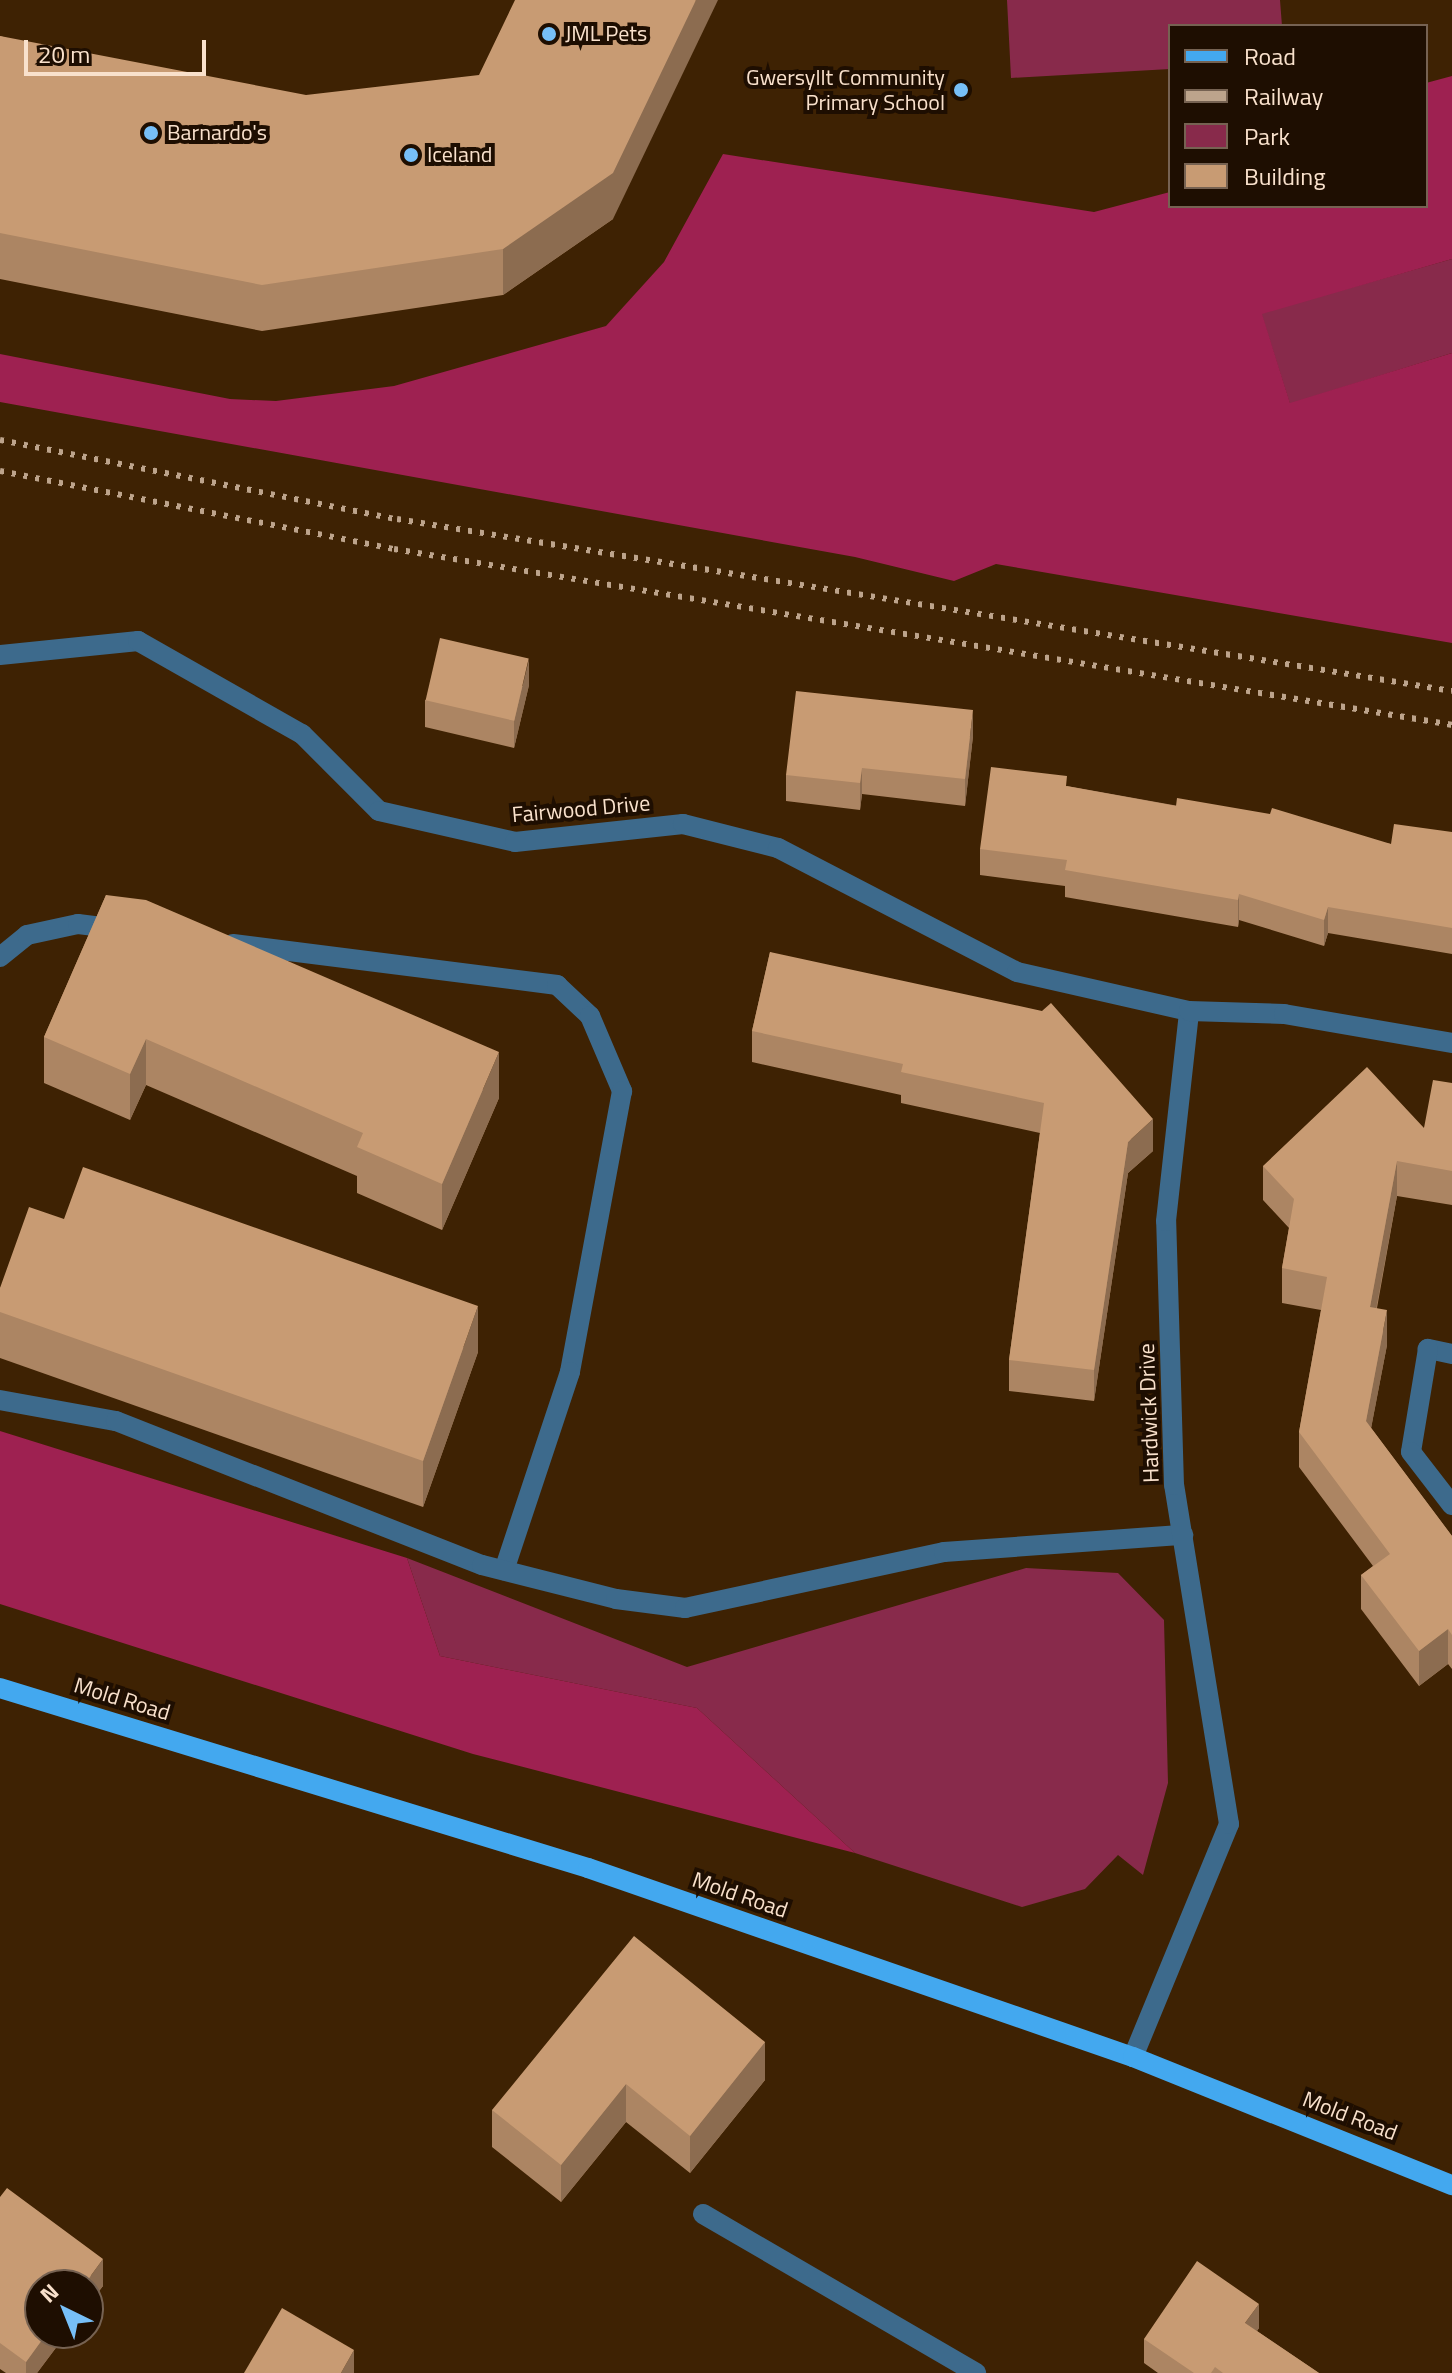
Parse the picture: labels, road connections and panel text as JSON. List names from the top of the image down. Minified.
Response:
{"streets":{"main road":["Mold Road"],"street":["Fairwood Drive","Hardwick Drive"]},"crossings":[["Fairwood Drive","Hardwick Drive"],["Hardwick Drive","Mold Road"]],"places":["JML Pets","Gwersyllt Community Primary School","Barnardo's","Iceland"],"legend":["Road","Railway","Park","Building"],"scale_bar":"20 m","north":"top left"}
